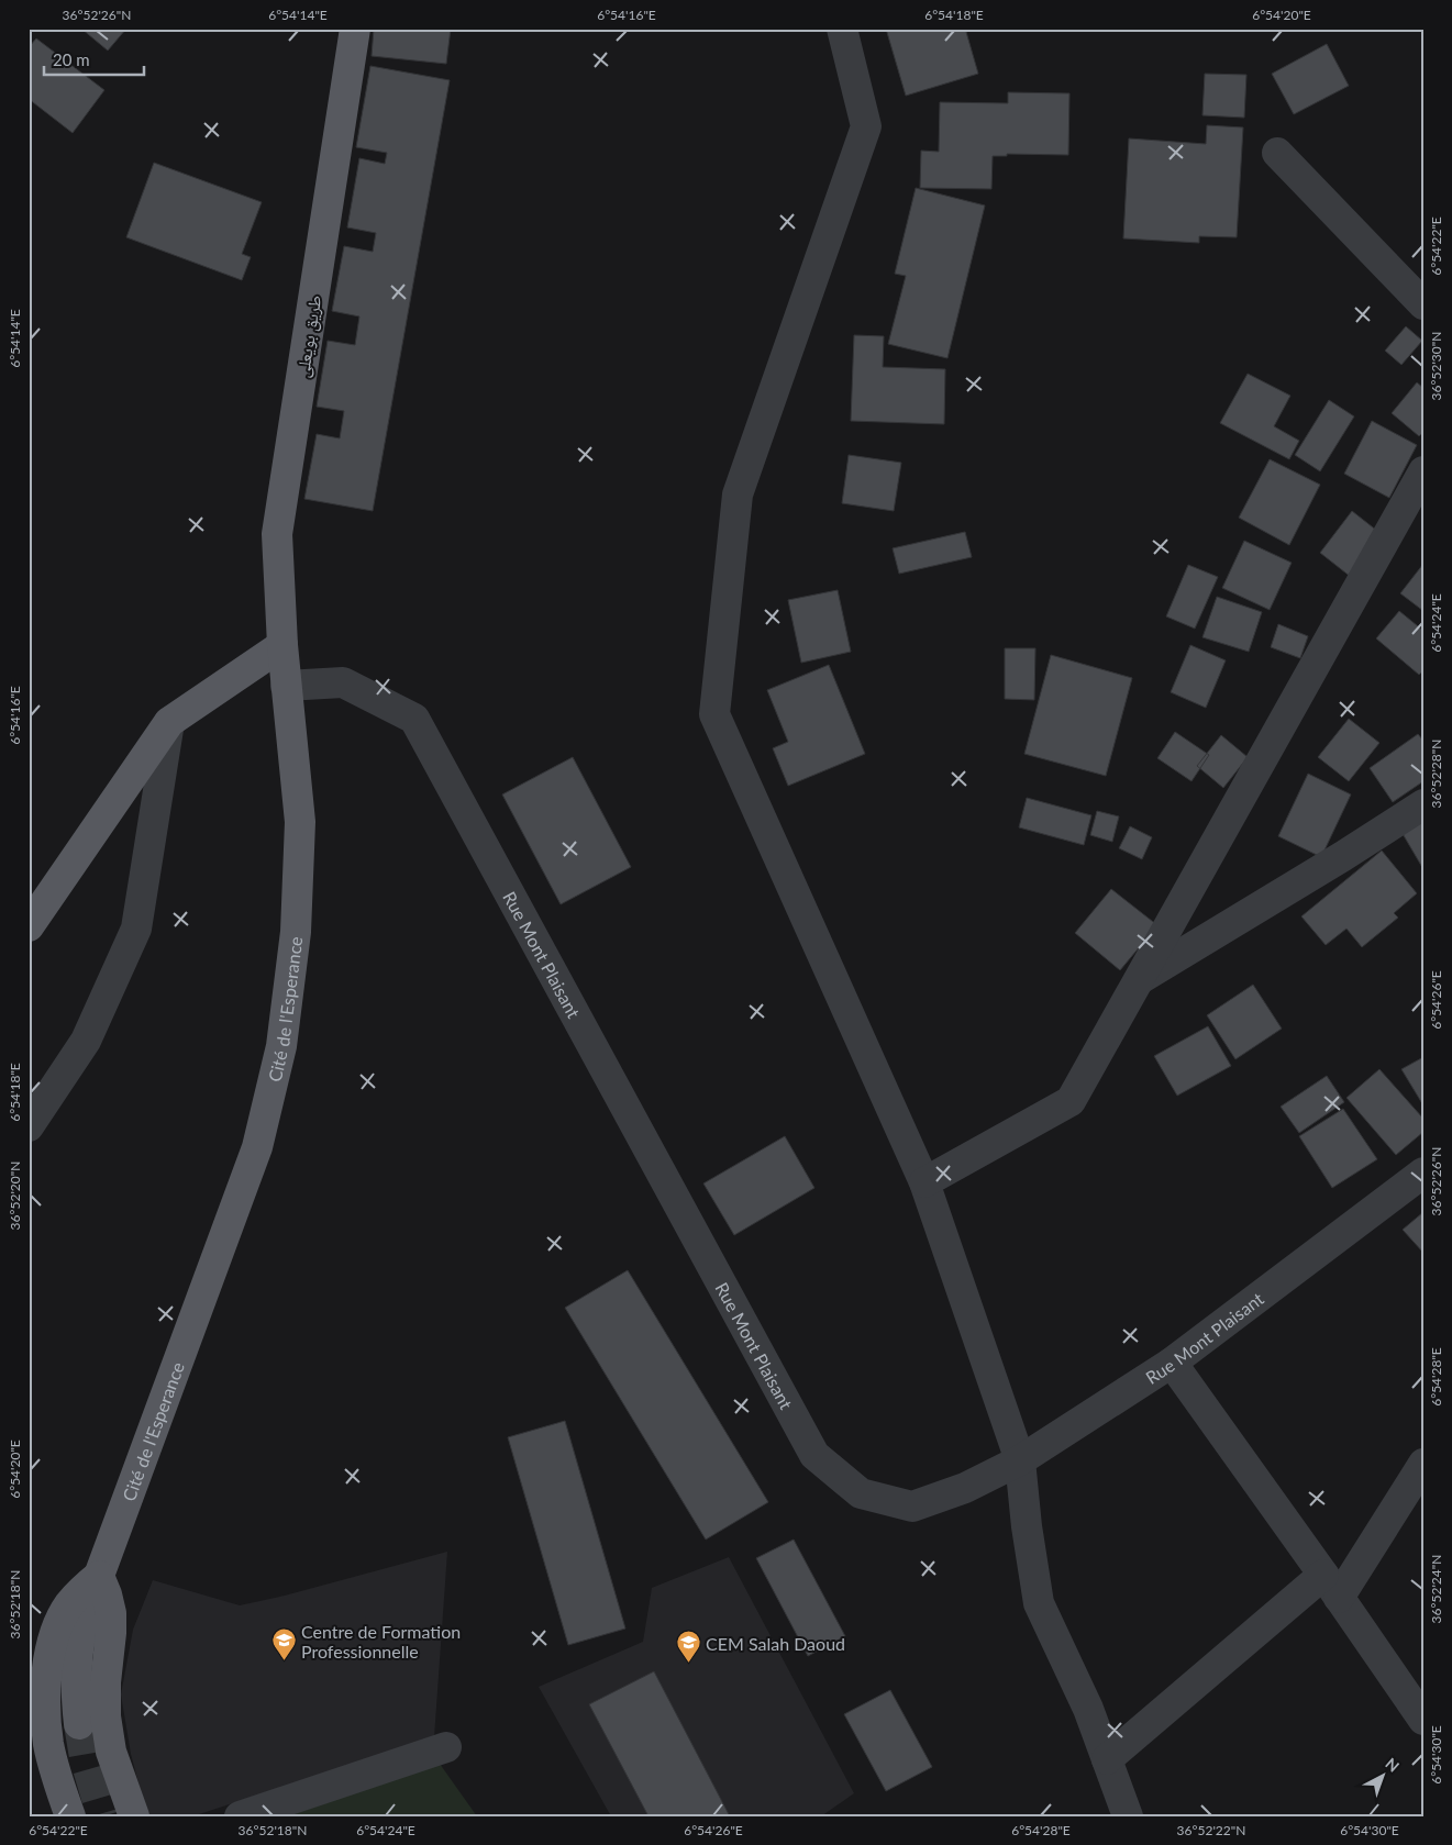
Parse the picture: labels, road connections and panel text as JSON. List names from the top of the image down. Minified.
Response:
{"streets":{"main road":["طريق بويعلى","Cité de l'Esperance"],"street":["Rue Mont Plaisant"]},"crossings":[["طريق بويعلى","Cité de l'Esperance"],["Rue Mont Plaisant","Cité de l'Esperance"]],"places":{"school or university":["Centre de Formation Professionnelle","CEM Salah Daoud"]},"scale_bar":"20 m","north":"top right","coordinates":["36°52'26\"N","6°54'14\"E","6°54'16\"E","6°54'18\"E","6°54'20\"E","6°54'22\"E","36°52'30\"N","6°54'24\"E","36°52'28\"N","6°54'26\"E","36°52'20\"N","6°54'28\"E","36°52'24\"N","36°52'18\"N","6°54'30\"E","36°52'22\"N"]}
